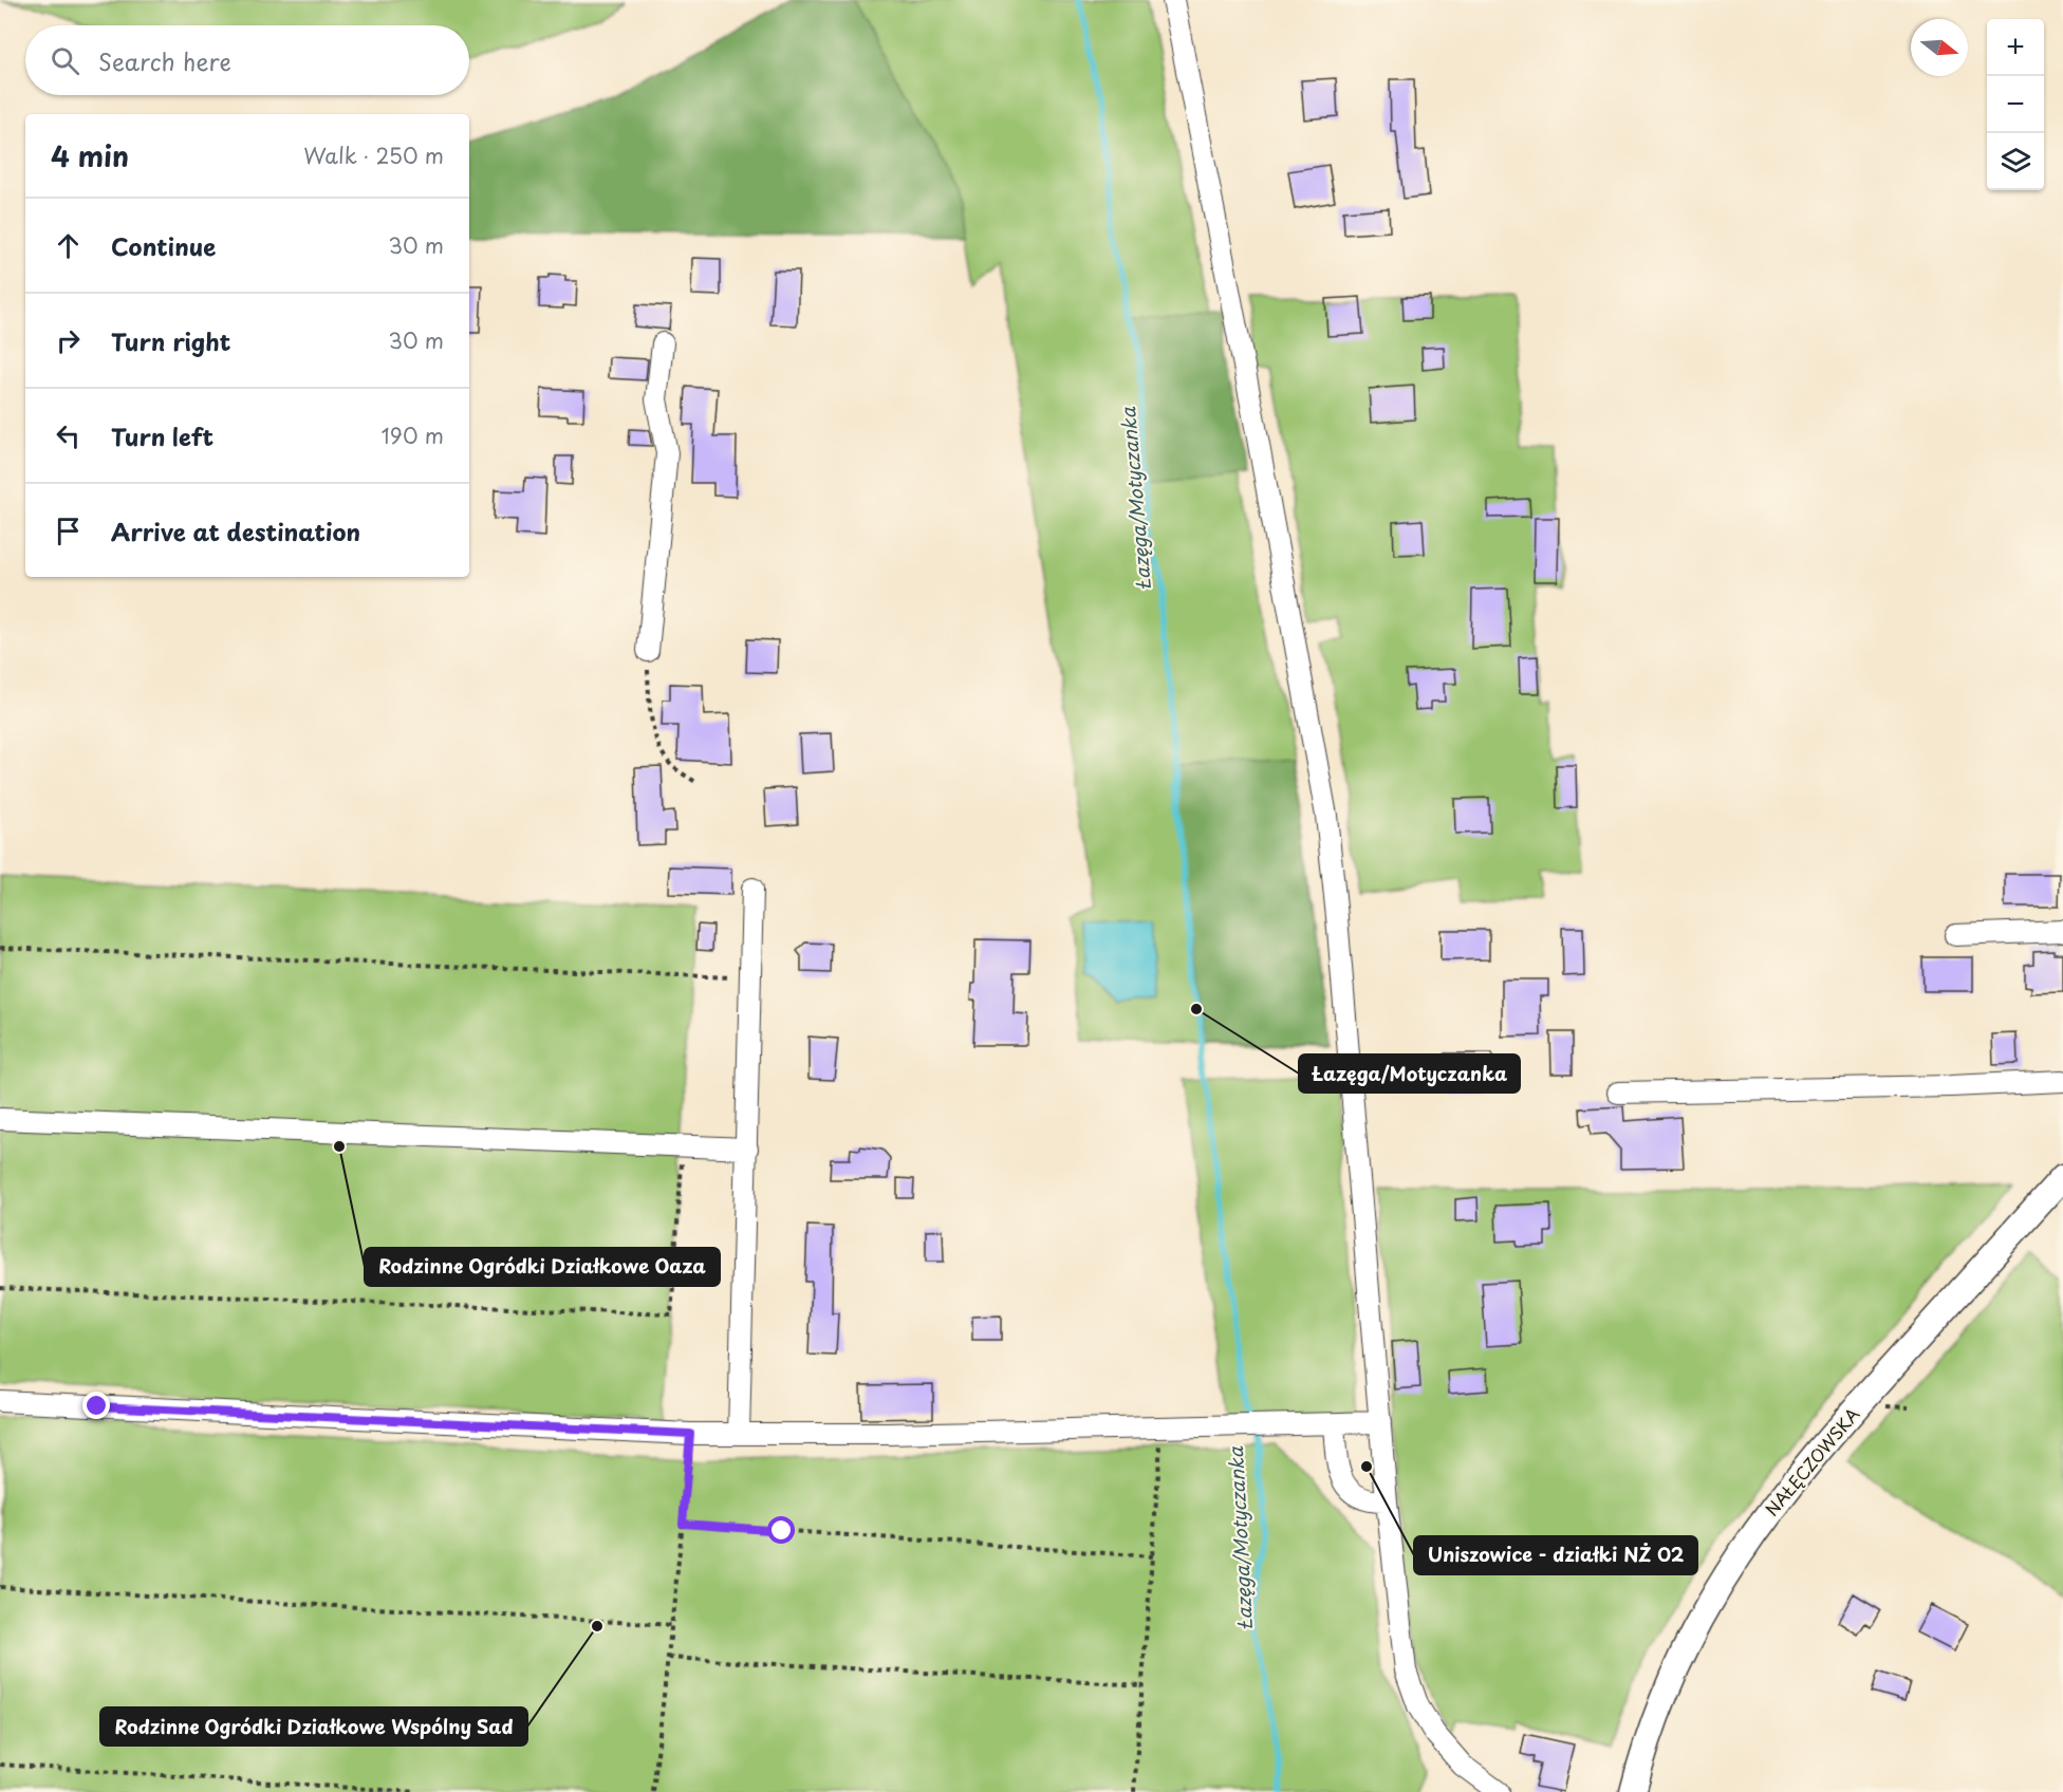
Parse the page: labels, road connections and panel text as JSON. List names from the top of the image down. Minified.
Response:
{"streets":{"main road":["NAŁĘCZOWSKA"]},"water":["Łazęga/Motyczanka"],"places":["Łazęga/Motyczanka","Rodzinne Ogródki Działkowe Oaza","Uniszowice - działki NŻ 02","Rodzinne Ogródki Działkowe Wspólny Sad"],"north":"right","page":{"map_buttons":["+","−"],"search":"Search here","heading":["4 min","Walk · 250 m"],"list":[["Continue","30 m"],["Turn right","30 m"],["Turn left","190 m"],"Arrive at destination"]}}
